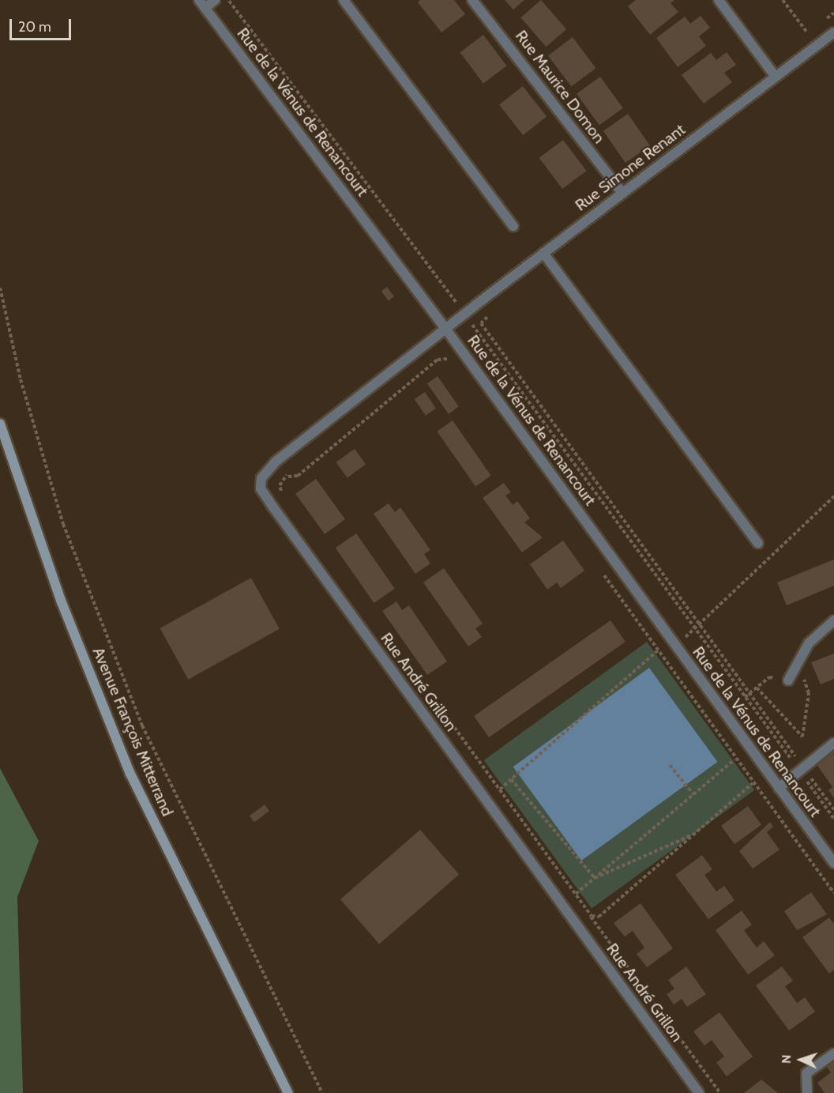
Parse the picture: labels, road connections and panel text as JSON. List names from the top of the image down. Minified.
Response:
{"streets":{"main road":["Avenue François Mitterrand"],"street":["Rue Maurice Domon","Rue de la Vénus de Renancourt","Rue Simone Renant","Rue André Grillon"]},"crossings":[["Rue Maurice Domon","Rue Simone Renant"],["Rue de la Vénus de Renancourt","Rue Simone Renant"],["Rue de la Vénus de Renancourt","Rue André Grillon"],["Rue Simone Renant","Rue André Grillon"]],"scale_bar":"20 m","north":"left"}
